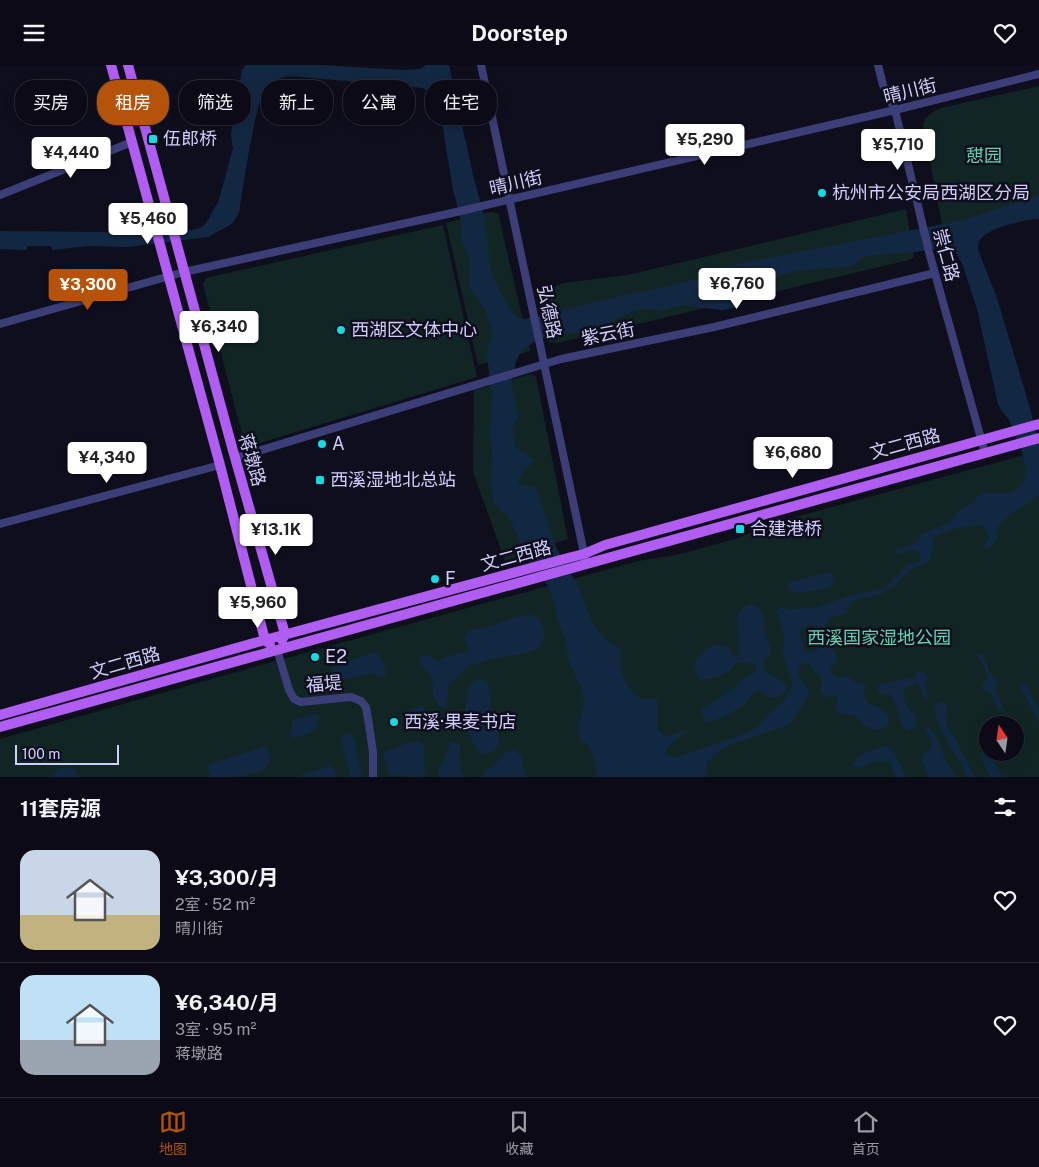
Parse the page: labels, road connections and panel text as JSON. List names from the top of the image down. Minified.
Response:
{"streets":{"main road":["文二西路","蒋墩路"],"street":["晴川街","崇仁路","弘德路","紫云街","福堤"]},"crossings":[["晴川街","崇仁路"],["晴川街","弘德路"],["晴川街","蒋墩路"],["崇仁路","紫云街"],["崇仁路","文二西路"],["弘德路","紫云街"],["弘德路","文二西路"],["紫云街","蒋墩路"],["文二西路","蒋墩路"],["文二西路","福堤"]],"parks":["憇园","西溪国家湿地公园"],"places":{"transit":["伍郎桥","西溪湿地北总站","合建港桥"],"other":["杭州市公安局西湖区分局","西湖区文体中心","A","F","E2","西溪·果麦书店"]},"scale_bar":"100 m","north":"top","page":{"header":"Doorstep","chip":["买房","租房","筛选","新上","公寓","住宅"],"price":["¥5,290","¥5,710","¥4,440","¥5,460","¥6,760","¥3,300","¥6,340","¥6,680","¥4,340","¥13.1K","¥5,960"],"scale":"100 m","heading":"11套房源","list":[{"name":"¥3,300/月","note":"2室 · 52 m² · 晴川街"},{"name":"¥6,340/月","note":"3室 · 95 m² · 蒋墩路"}],"tabs":["地图","收藏","首页"]}}
